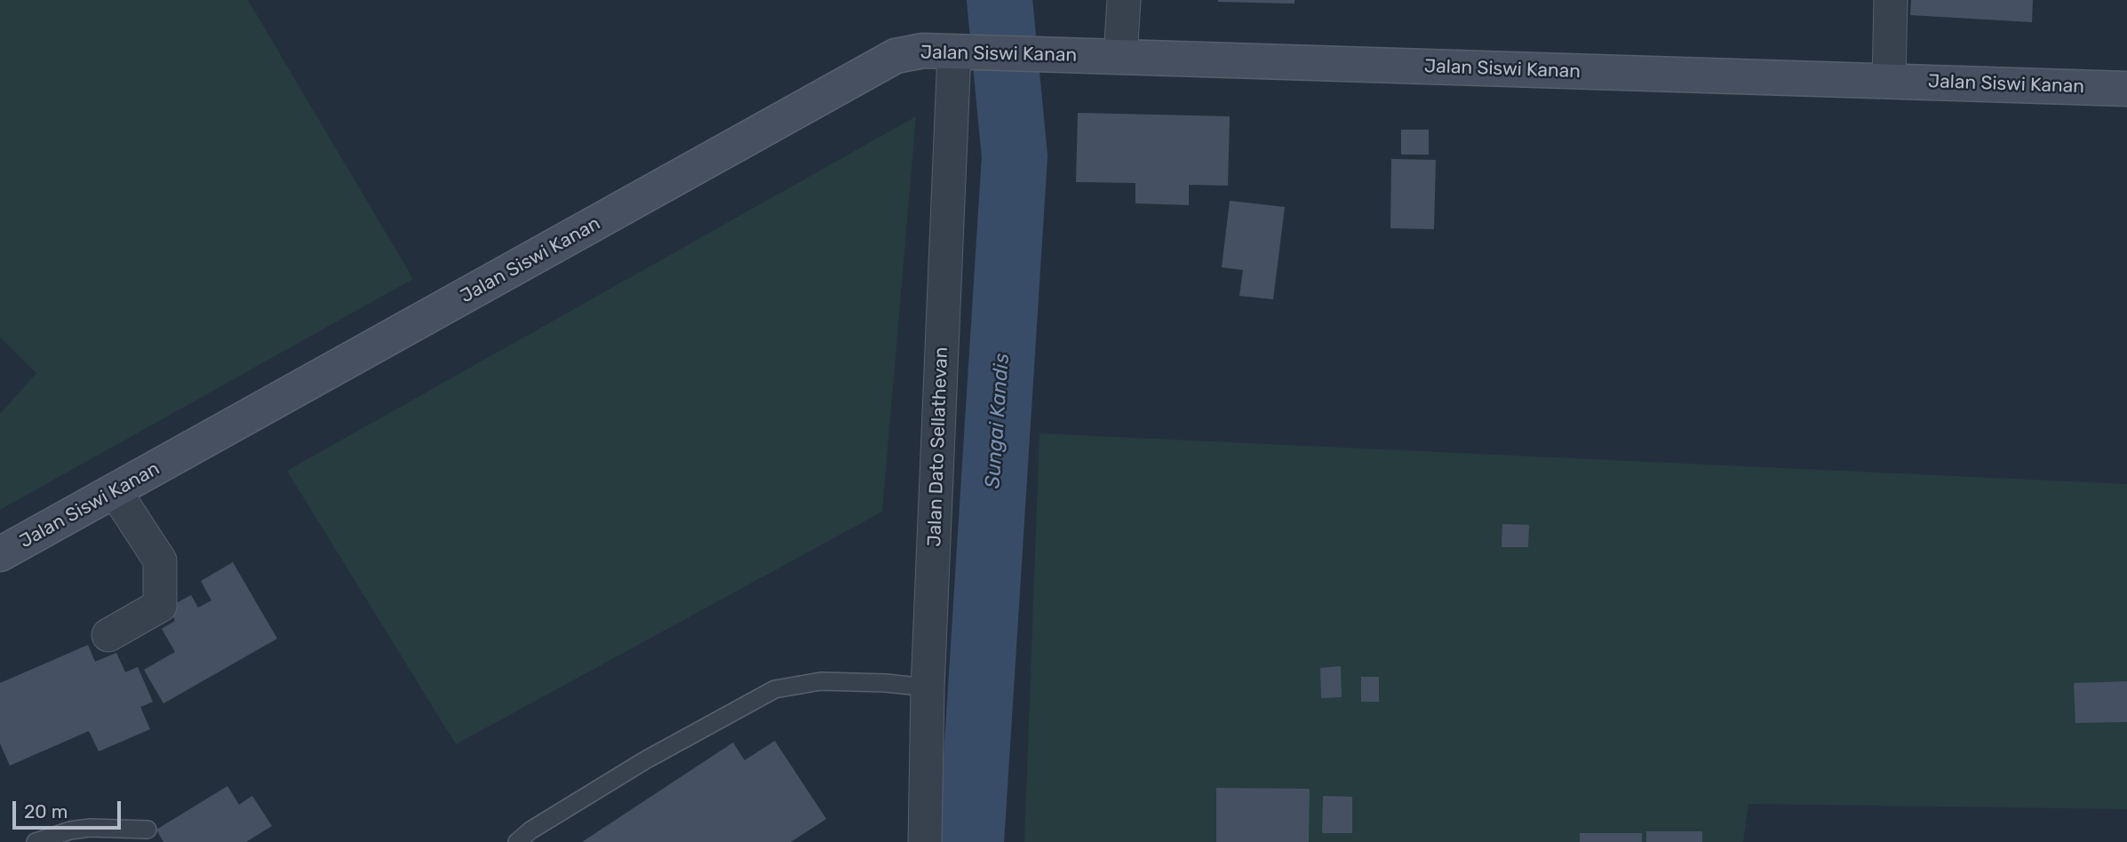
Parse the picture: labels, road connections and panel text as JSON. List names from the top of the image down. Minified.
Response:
{"streets":{"street":["Jalan Siswi Kanan","Jalan Dato Sellathevan"]},"crossings":[["Jalan Siswi Kanan","Jalan Dato Sellathevan"]],"water":["Sungai Kandis"],"scale_bar":"20 m"}
